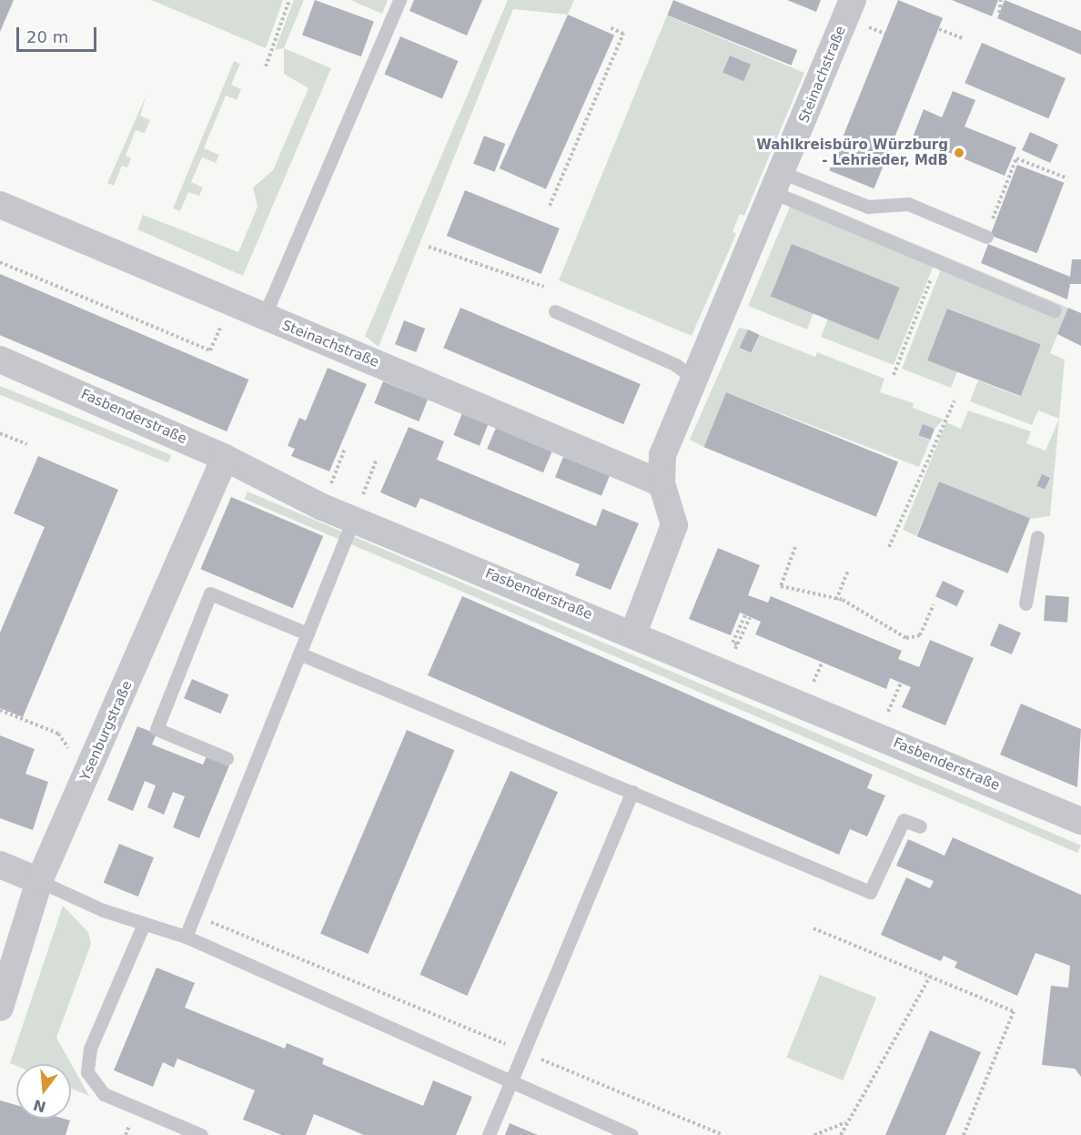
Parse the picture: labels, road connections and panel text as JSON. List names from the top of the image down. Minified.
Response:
{"streets":{"street":["Steinachstraße","Fasbenderstraße","Ysenburgstraße"]},"crossings":[["Steinachstraße","Fasbenderstraße"],["Fasbenderstraße","Ysenburgstraße"]],"places":["Wahlkreisbüro Würzburg - Lehrieder, MdB"],"scale_bar":"20 m","north":"bottom"}
